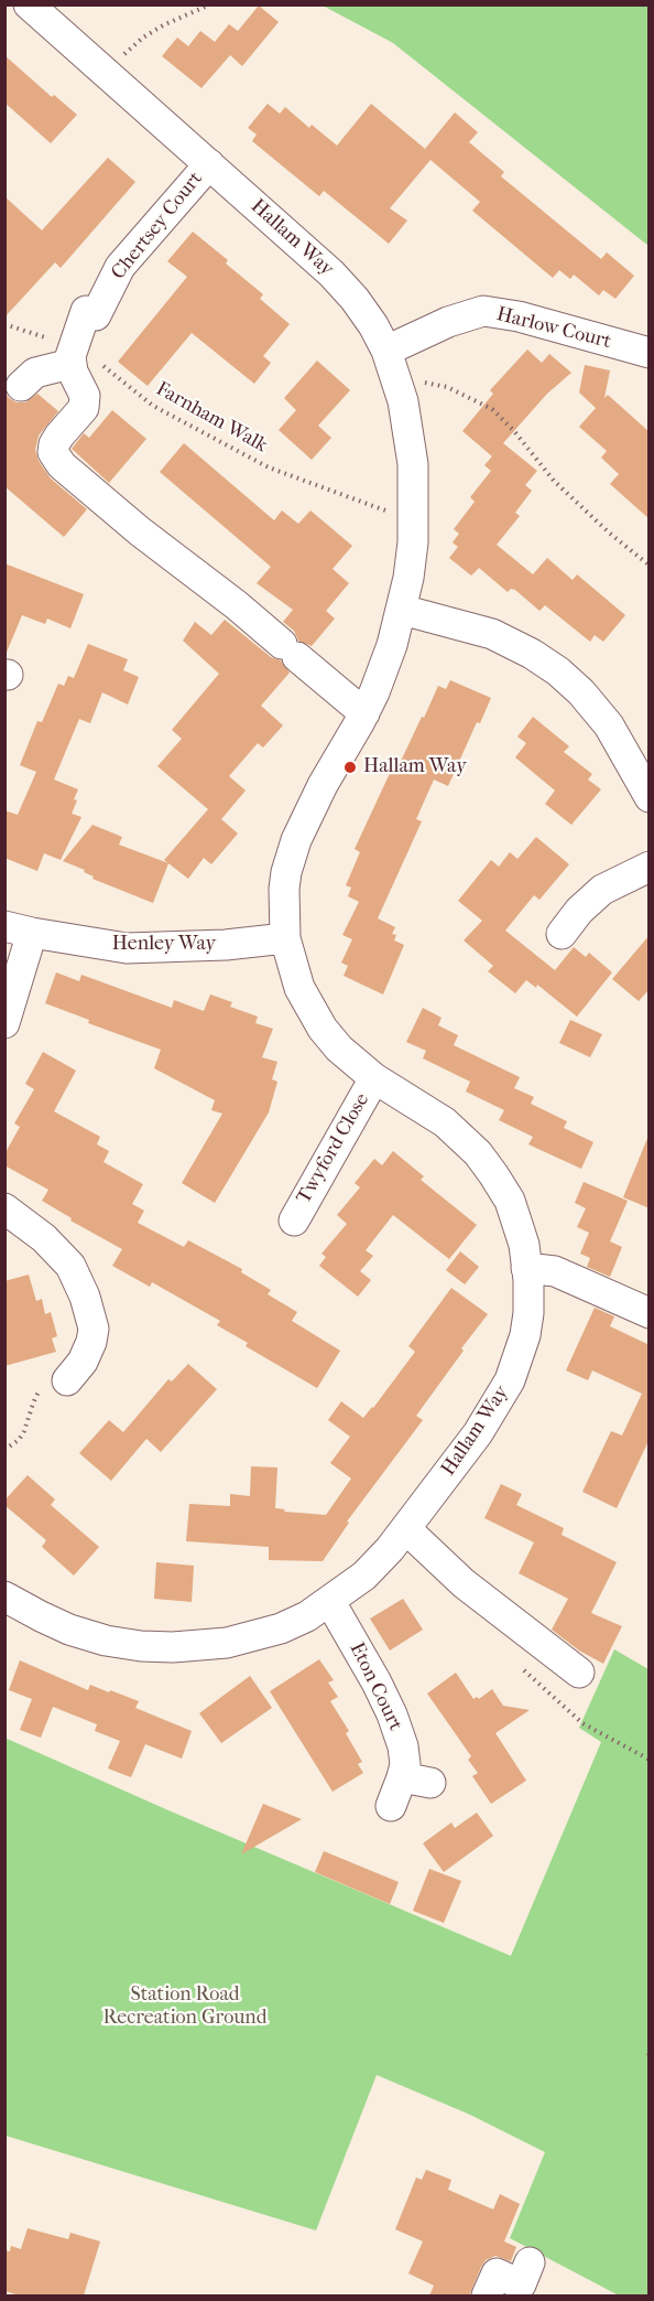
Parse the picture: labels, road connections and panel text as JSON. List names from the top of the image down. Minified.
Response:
{"streets":{"street":["Chertsey Court","Hallam Way","Harlow Court","Henley Way","Twyford Close","Eton Court"],"path":["Farnham Walk"]},"crossings":[["Chertsey Court","Hallam Way"],["Chertsey Court","Farnham Walk"],["Hallam Way","Harlow Court"],["Hallam Way","Farnham Walk"],["Hallam Way","Henley Way"],["Hallam Way","Twyford Close"],["Hallam Way","Eton Court"]],"parks":["Station Road Recreation Ground"],"places":["Hallam Way"]}
